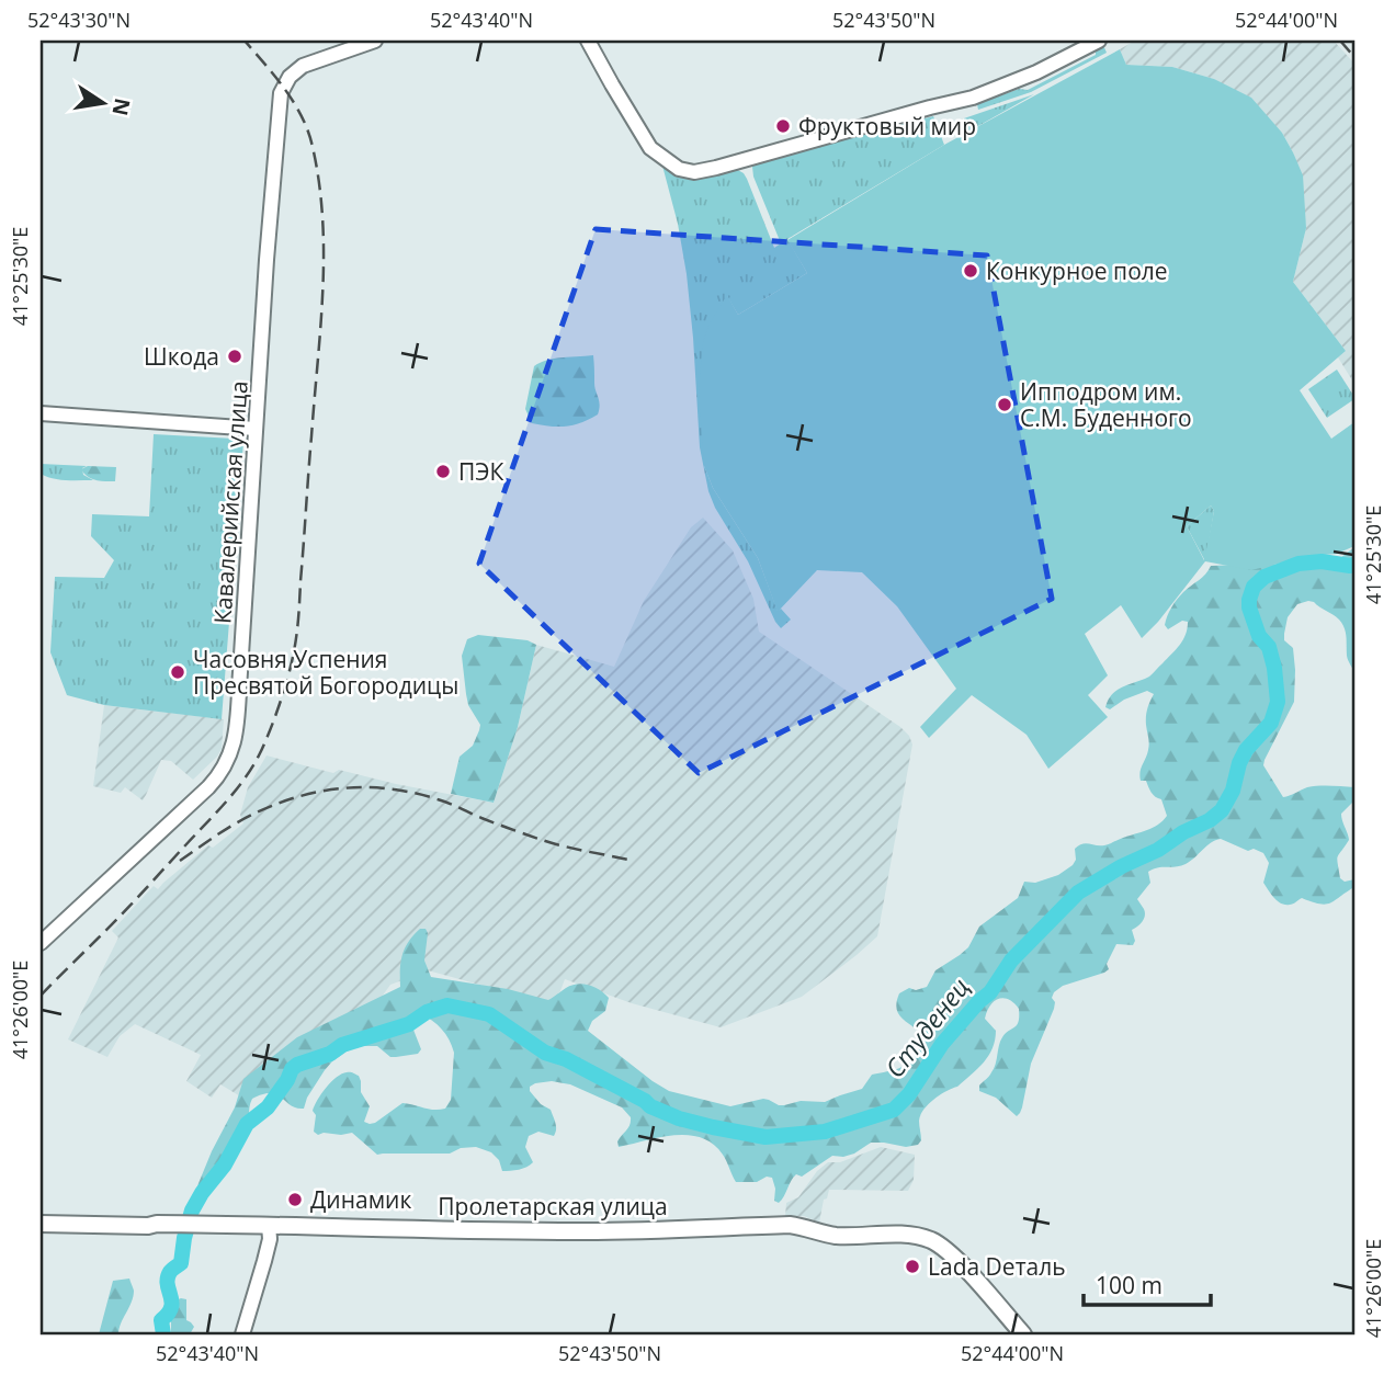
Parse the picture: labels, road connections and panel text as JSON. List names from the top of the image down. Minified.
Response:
{"streets":{"main road":["Пролетарская улица"],"street":["Кавалерийская улица"]},"water":["Студенец"],"places":["Фруктовый мир","Конкурное поле","Шкода","Ипподром им. С.М. Буденного","ПЭК","Часовня Успения Пресвятой Богородицы","Динамик","Lada Dеталь"],"scale_bar":"100 m","north":"right","coordinates":["52°43'30\"N","52°43'40\"N","52°43'50\"N","52°44'00\"N","41°25'30\"E","41°26'00\"E"]}
